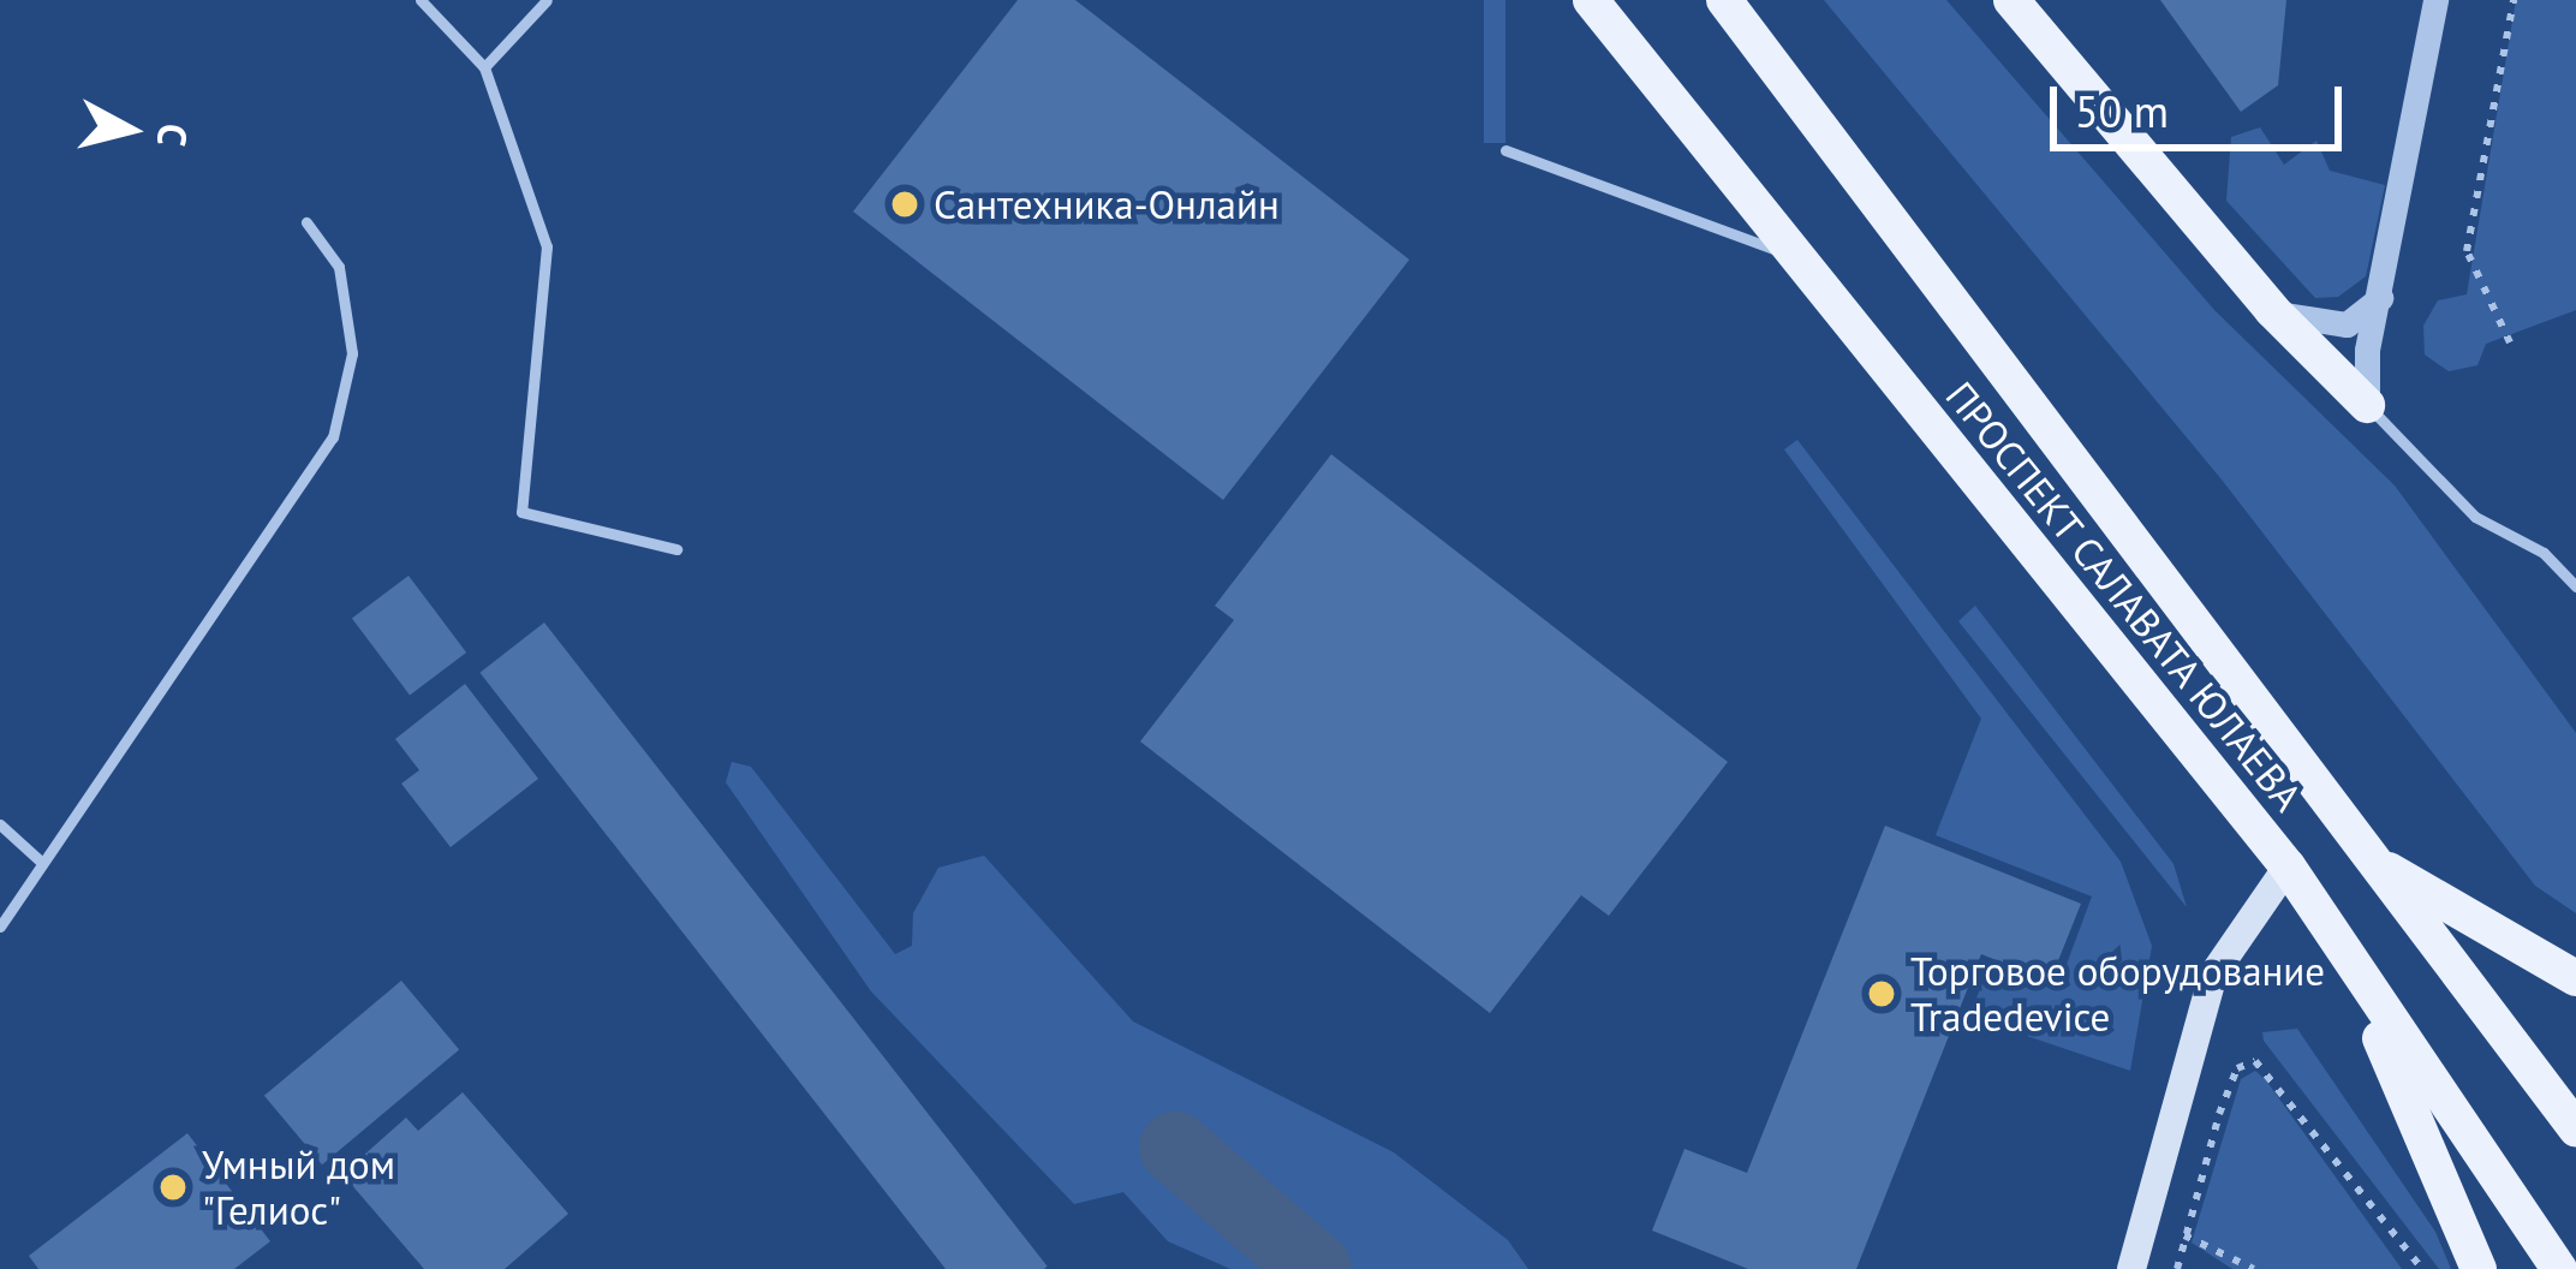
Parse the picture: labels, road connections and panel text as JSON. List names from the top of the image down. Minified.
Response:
{"streets":{"main road":["ПРОСПЕКТ САЛАВАТА ЮЛАЕВА"]},"places":["Сантехника-Онлайн","Торговое оборудование Tradedevice","Умный дом \"Гелиос\""],"scale_bar":"50 m","north":"right"}
